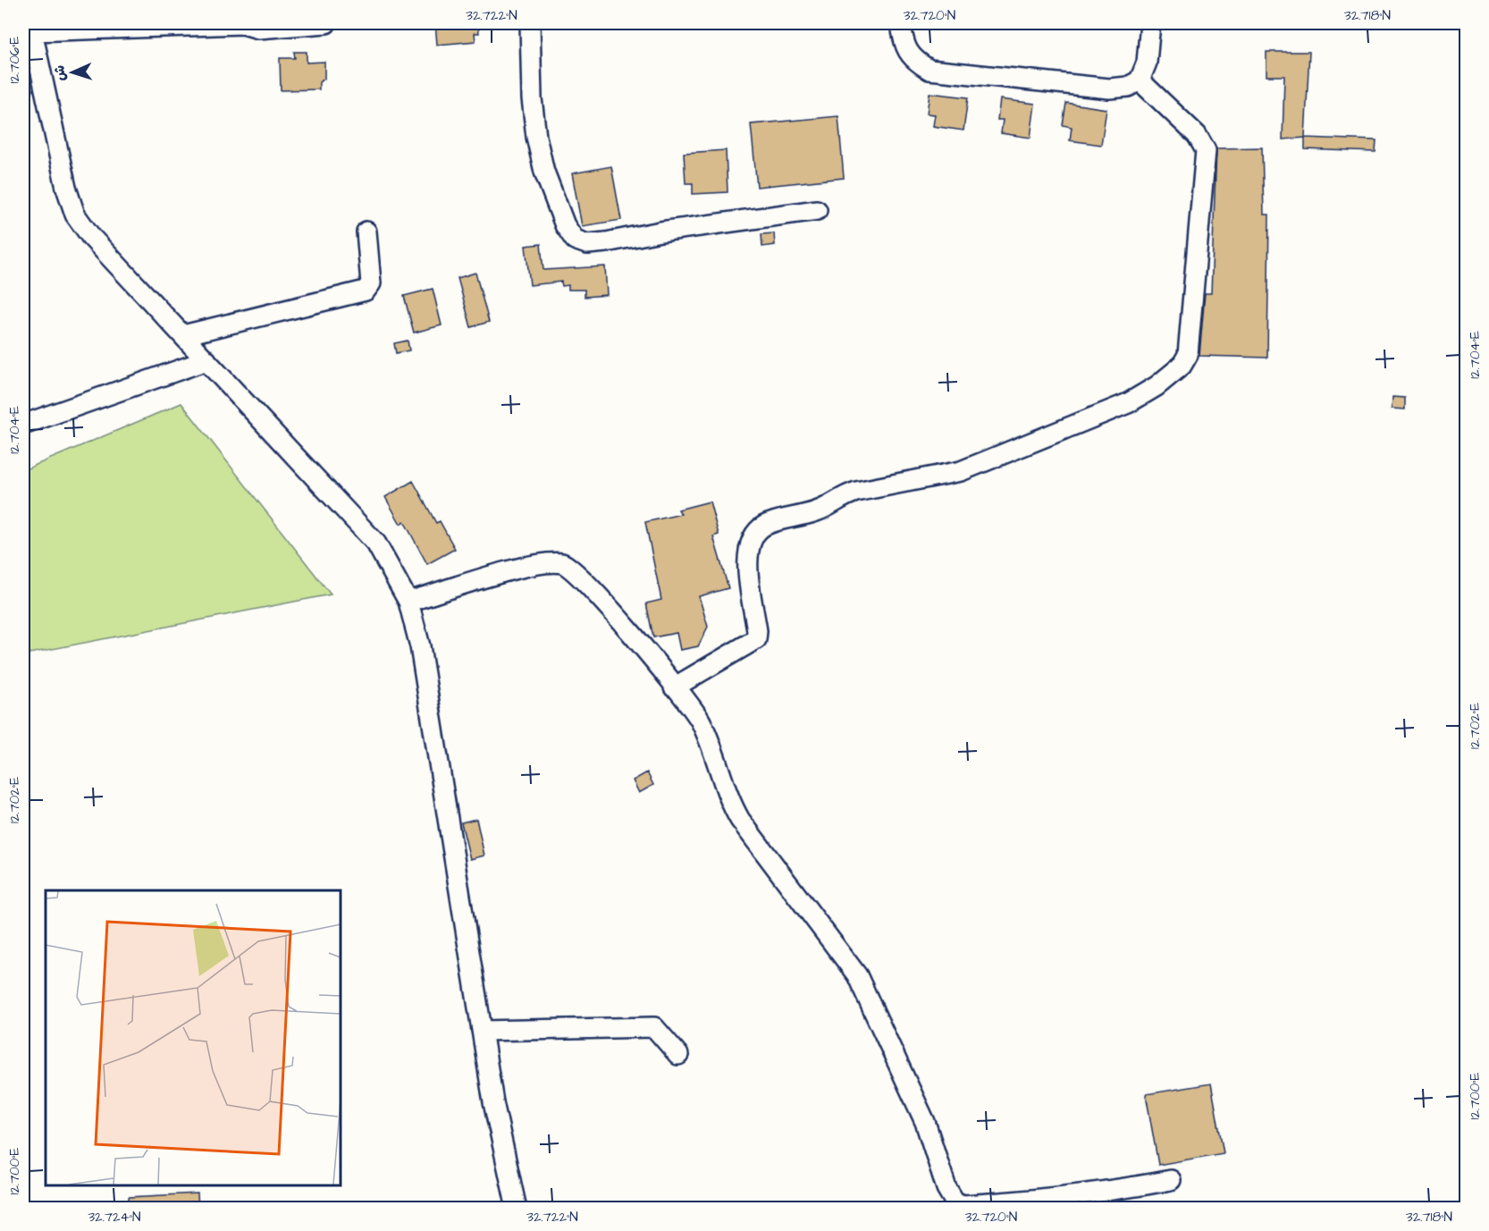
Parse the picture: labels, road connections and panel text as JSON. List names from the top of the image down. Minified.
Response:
{"north":"left","coordinates":["32.722°N","32.720°N","32.718°N","12.706°E","12.704°E","12.702°E","12.700°E","32.724°N"]}
